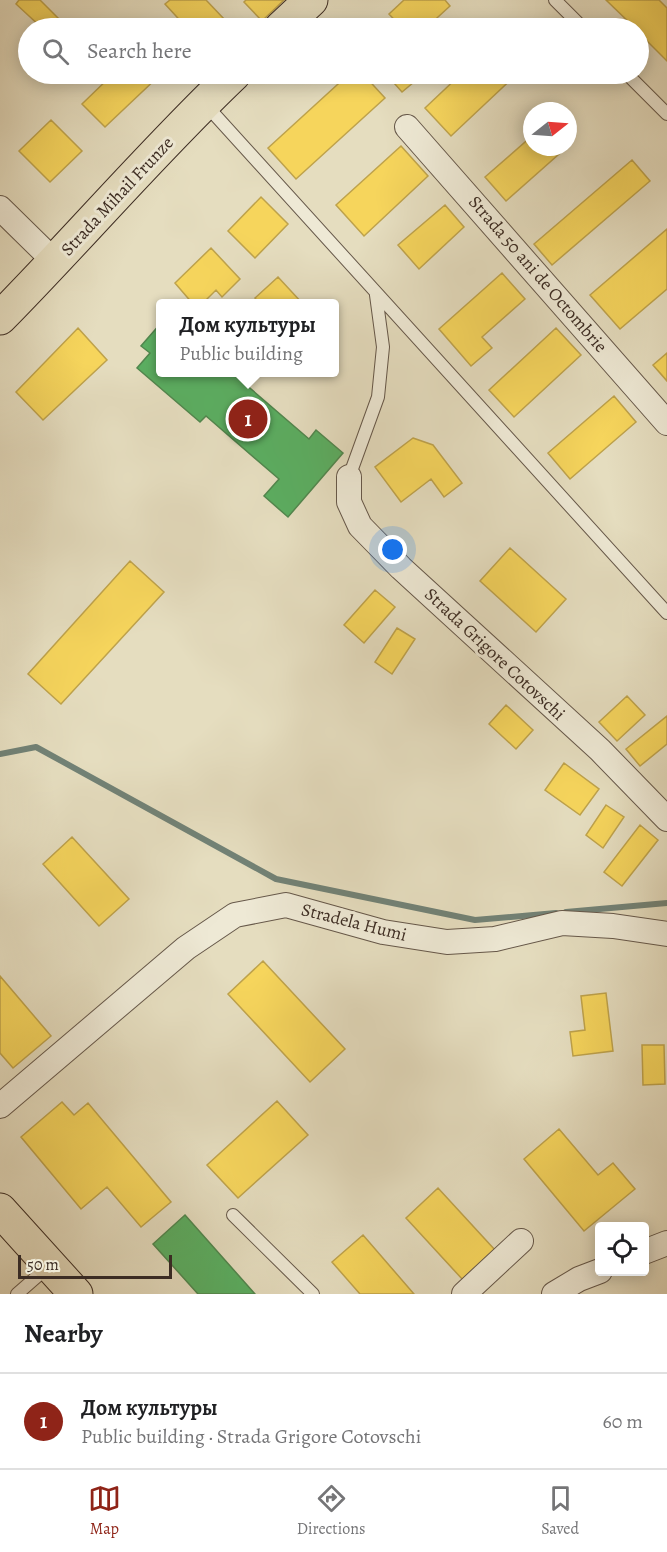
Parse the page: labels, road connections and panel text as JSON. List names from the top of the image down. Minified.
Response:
{"streets":{"main road":["Strada Mihail Frunze"],"street":["Strada 50 ani de Octombrie","Strada Grigore Cotovschi","Stradela Humi"]},"scale_bar":"50 m","north":"right","page":{"search":"Search here","popup":["Дом культуры","Public building"],"pins":"1","scale":"50 m","heading":"Nearby","list":[{"mark":"1","name":"Дом культуры","note":"Public building · Strada Grigore Cotovschi","value":"60 m"}],"nav":["Map","Directions","Saved"]}}
